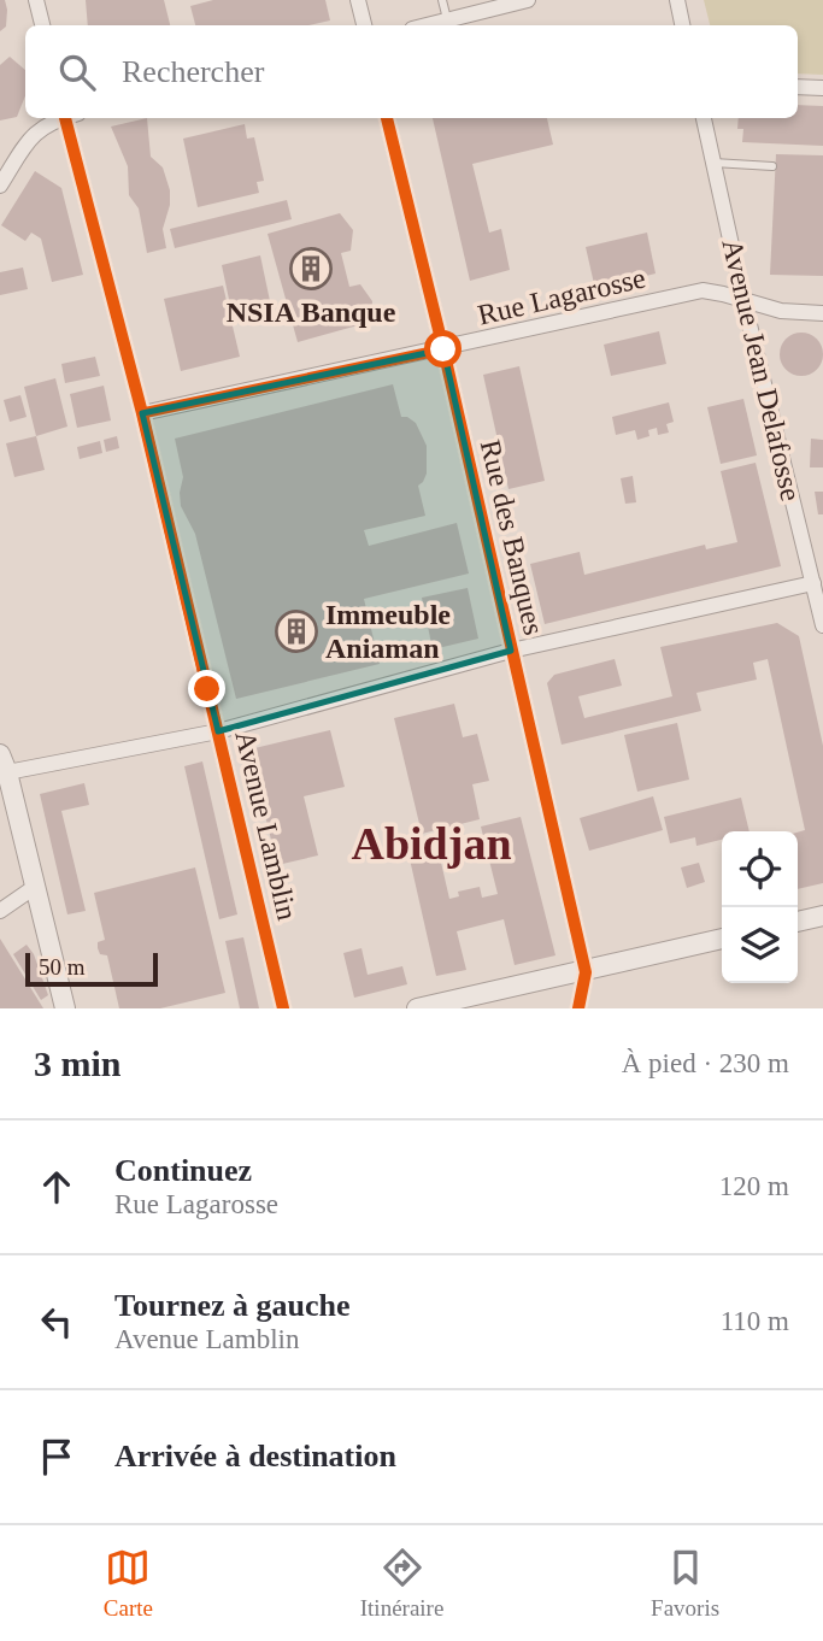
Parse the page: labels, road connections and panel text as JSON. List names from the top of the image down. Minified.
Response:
{"streets":{"street":["Rue Lagarosse","Avenue Jean Delafosse","Rue des Banques","Avenue Lamblin"]},"crossings":[["Rue Lagarosse","Avenue Jean Delafosse"],["Rue Lagarosse","Rue des Banques"],["Rue Lagarosse","Avenue Lamblin"]],"districts":["Abidjan"],"places":{"building":["NSIA Banque","Immeuble Aniaman"]},"scale_bar":"50 m","page":{"search":"Rechercher","scale":"50 m","heading":["3 min","À pied · 230 m"],"list":[["Continuez","Rue Lagarosse","120 m"],["Tournez à gauche","Avenue Lamblin","110 m"],"Arrivée à destination"],"nav":["Carte","Itinéraire","Favoris"]}}
